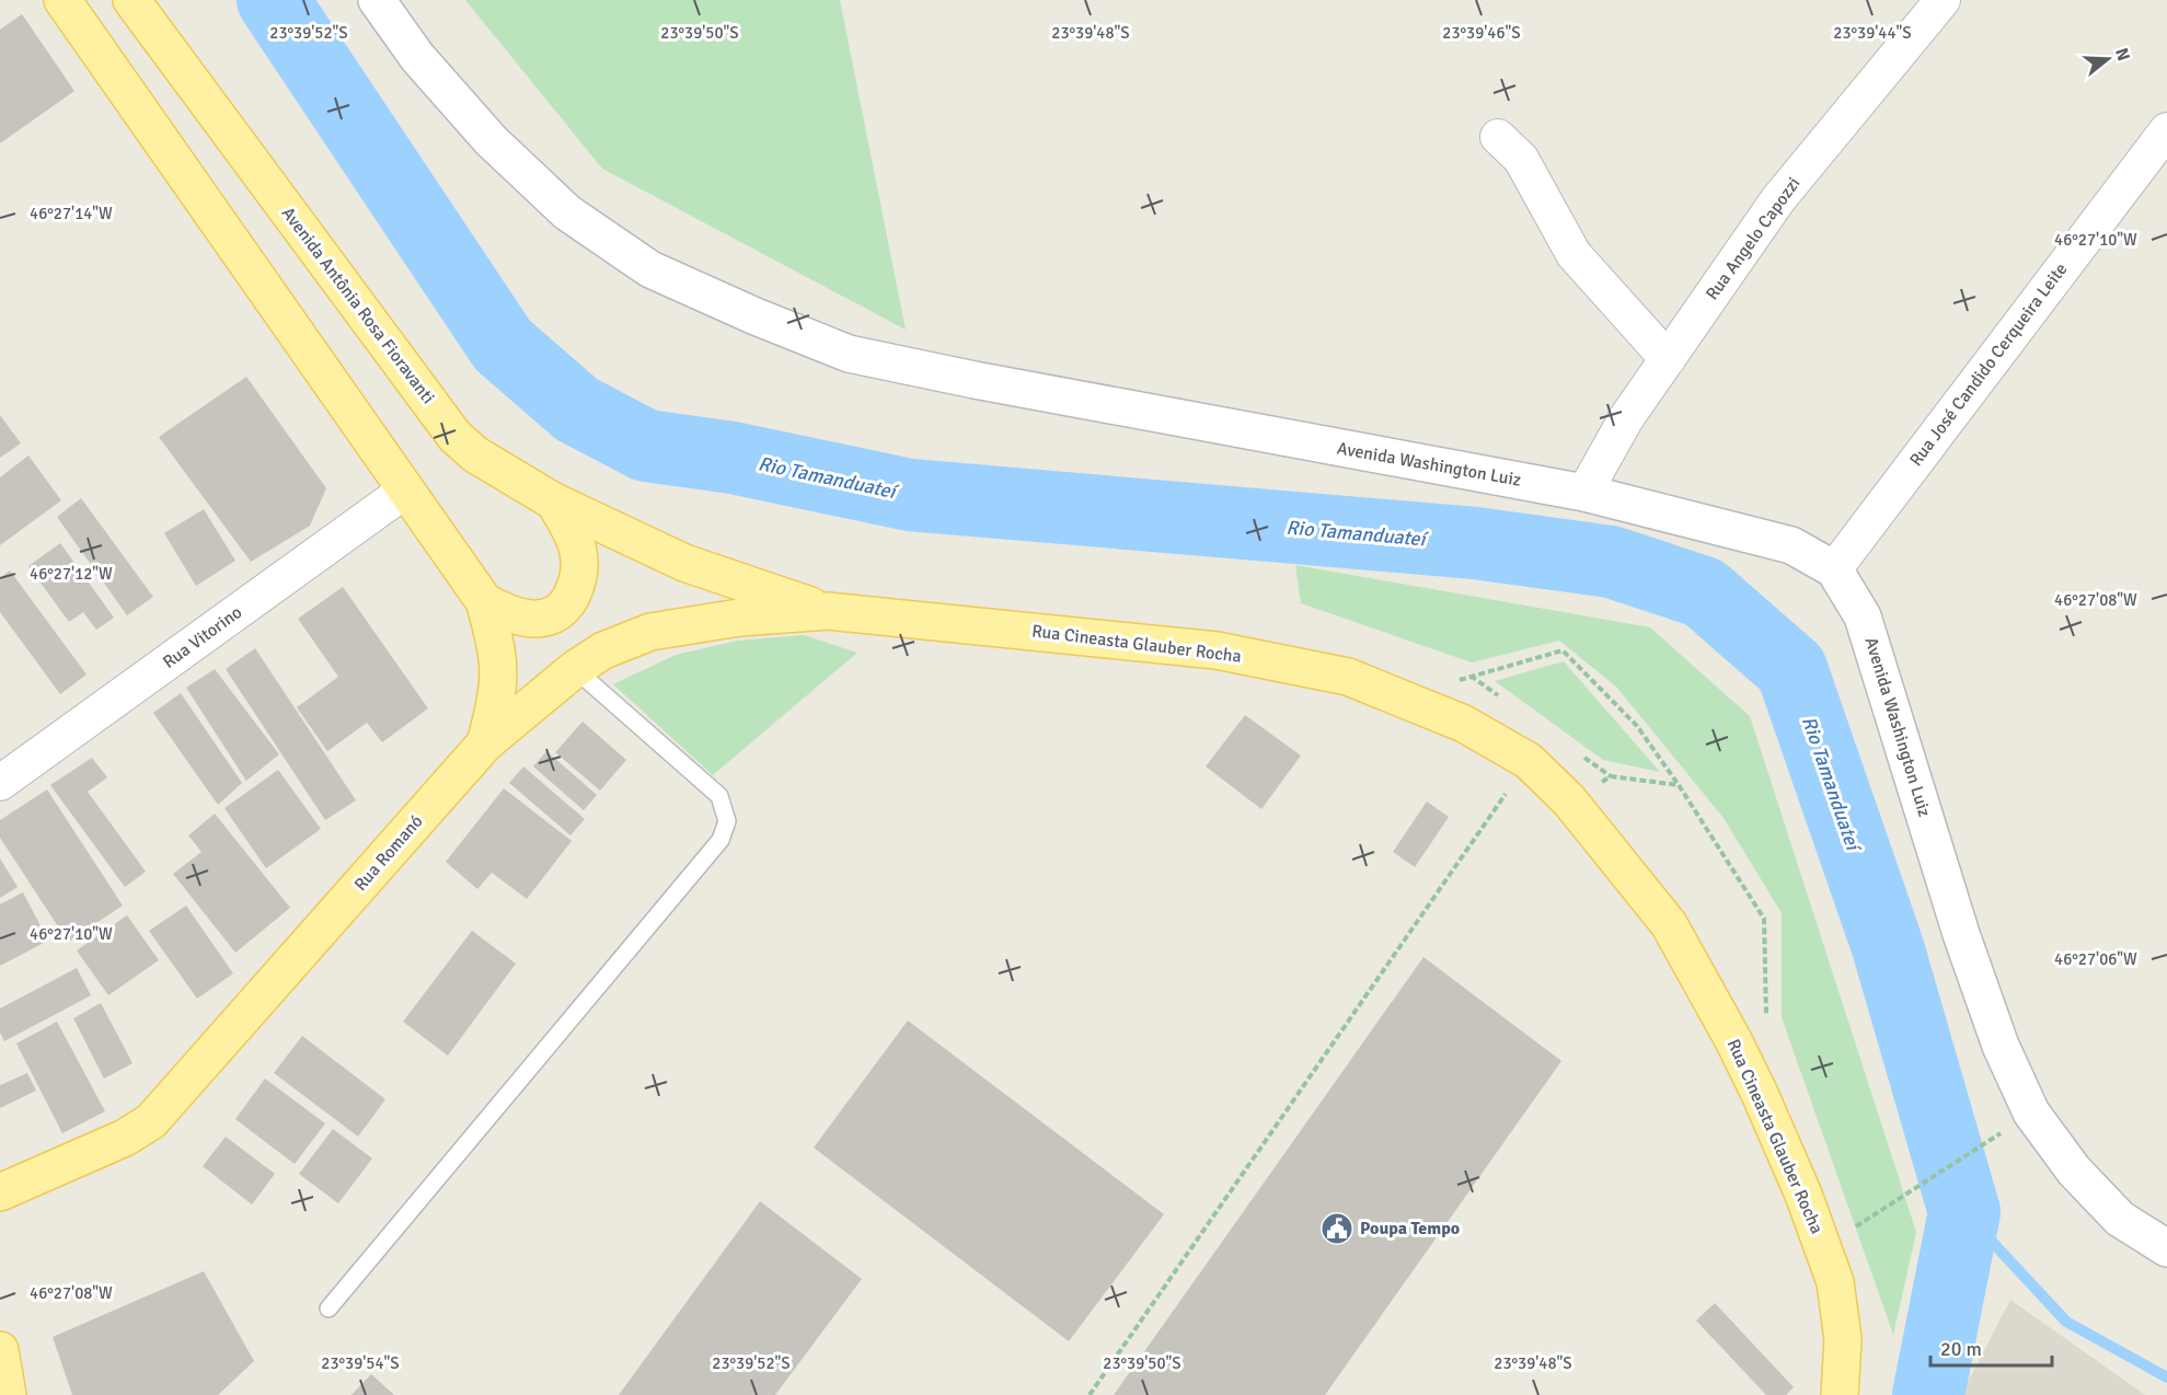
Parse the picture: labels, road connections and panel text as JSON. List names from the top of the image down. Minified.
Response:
{"streets":{"main road":["Avenida Antônia Rosa Fioravanti","Rua Cineasta Glauber Rocha","Rua Romanó"],"street":["Rua Angelo Capozzi","Rua José Candido Cerqueira Leite","Avenida Washington Luiz","Rua Vitorino"]},"crossings":[["Rua Angelo Capozzi","Avenida Washington Luiz"],["Avenida Antônia Rosa Fioravanti","Rua Cineasta Glauber Rocha"],["Avenida Antônia Rosa Fioravanti","Rua Romanó"],["Rua José Candido Cerqueira Leite","Avenida Washington Luiz"],["Rua Cineasta Glauber Rocha","Rua Romanó"]],"water":["Rio Tamanduateí"],"places":{"public building":["Poupa Tempo"]},"scale_bar":"20 m","north":"right","coordinates":["23°39'52\"S","23°39'50\"S","23°39'48\"S","23°39'46\"S","23°39'44\"S","46°27'14\"W","46°27'10\"W","46°27'12\"W","46°27'08\"W","46°27'06\"W","23°39'54\"S"]}
